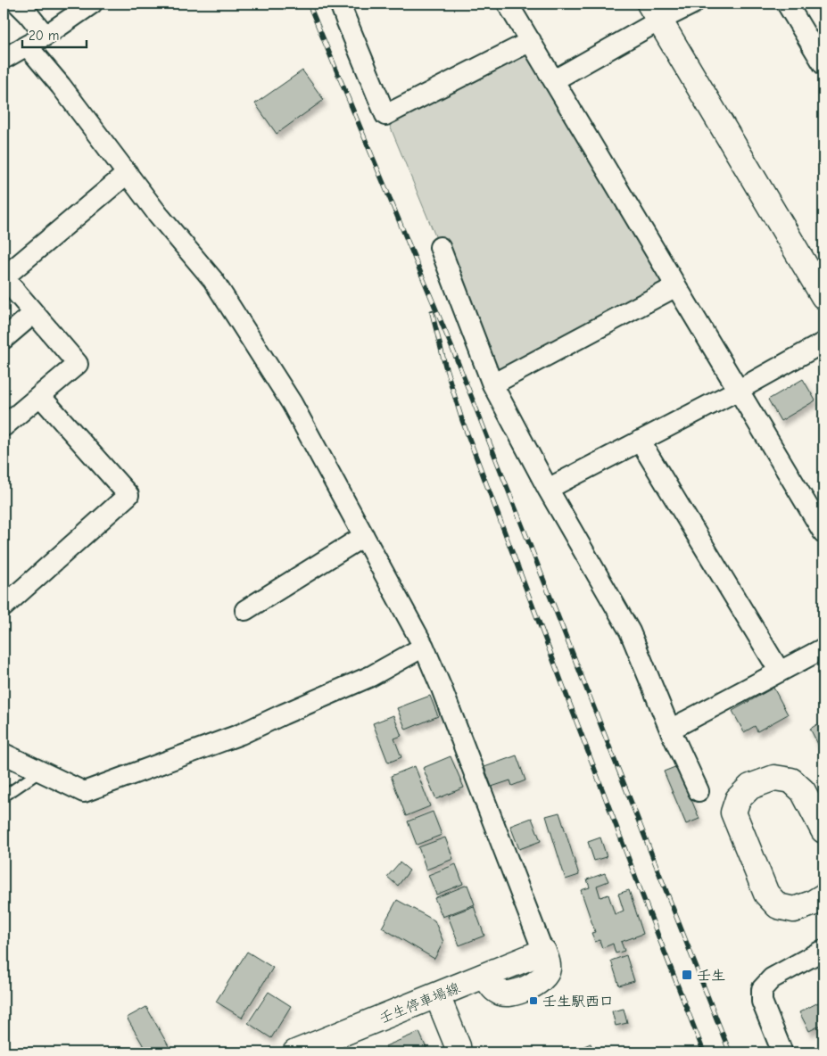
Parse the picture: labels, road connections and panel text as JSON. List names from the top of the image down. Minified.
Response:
{"streets":{"street":["壬生停車場線"]},"places":{"transit":["壬生","壬生駅西口"]},"scale_bar":"20 m"}
